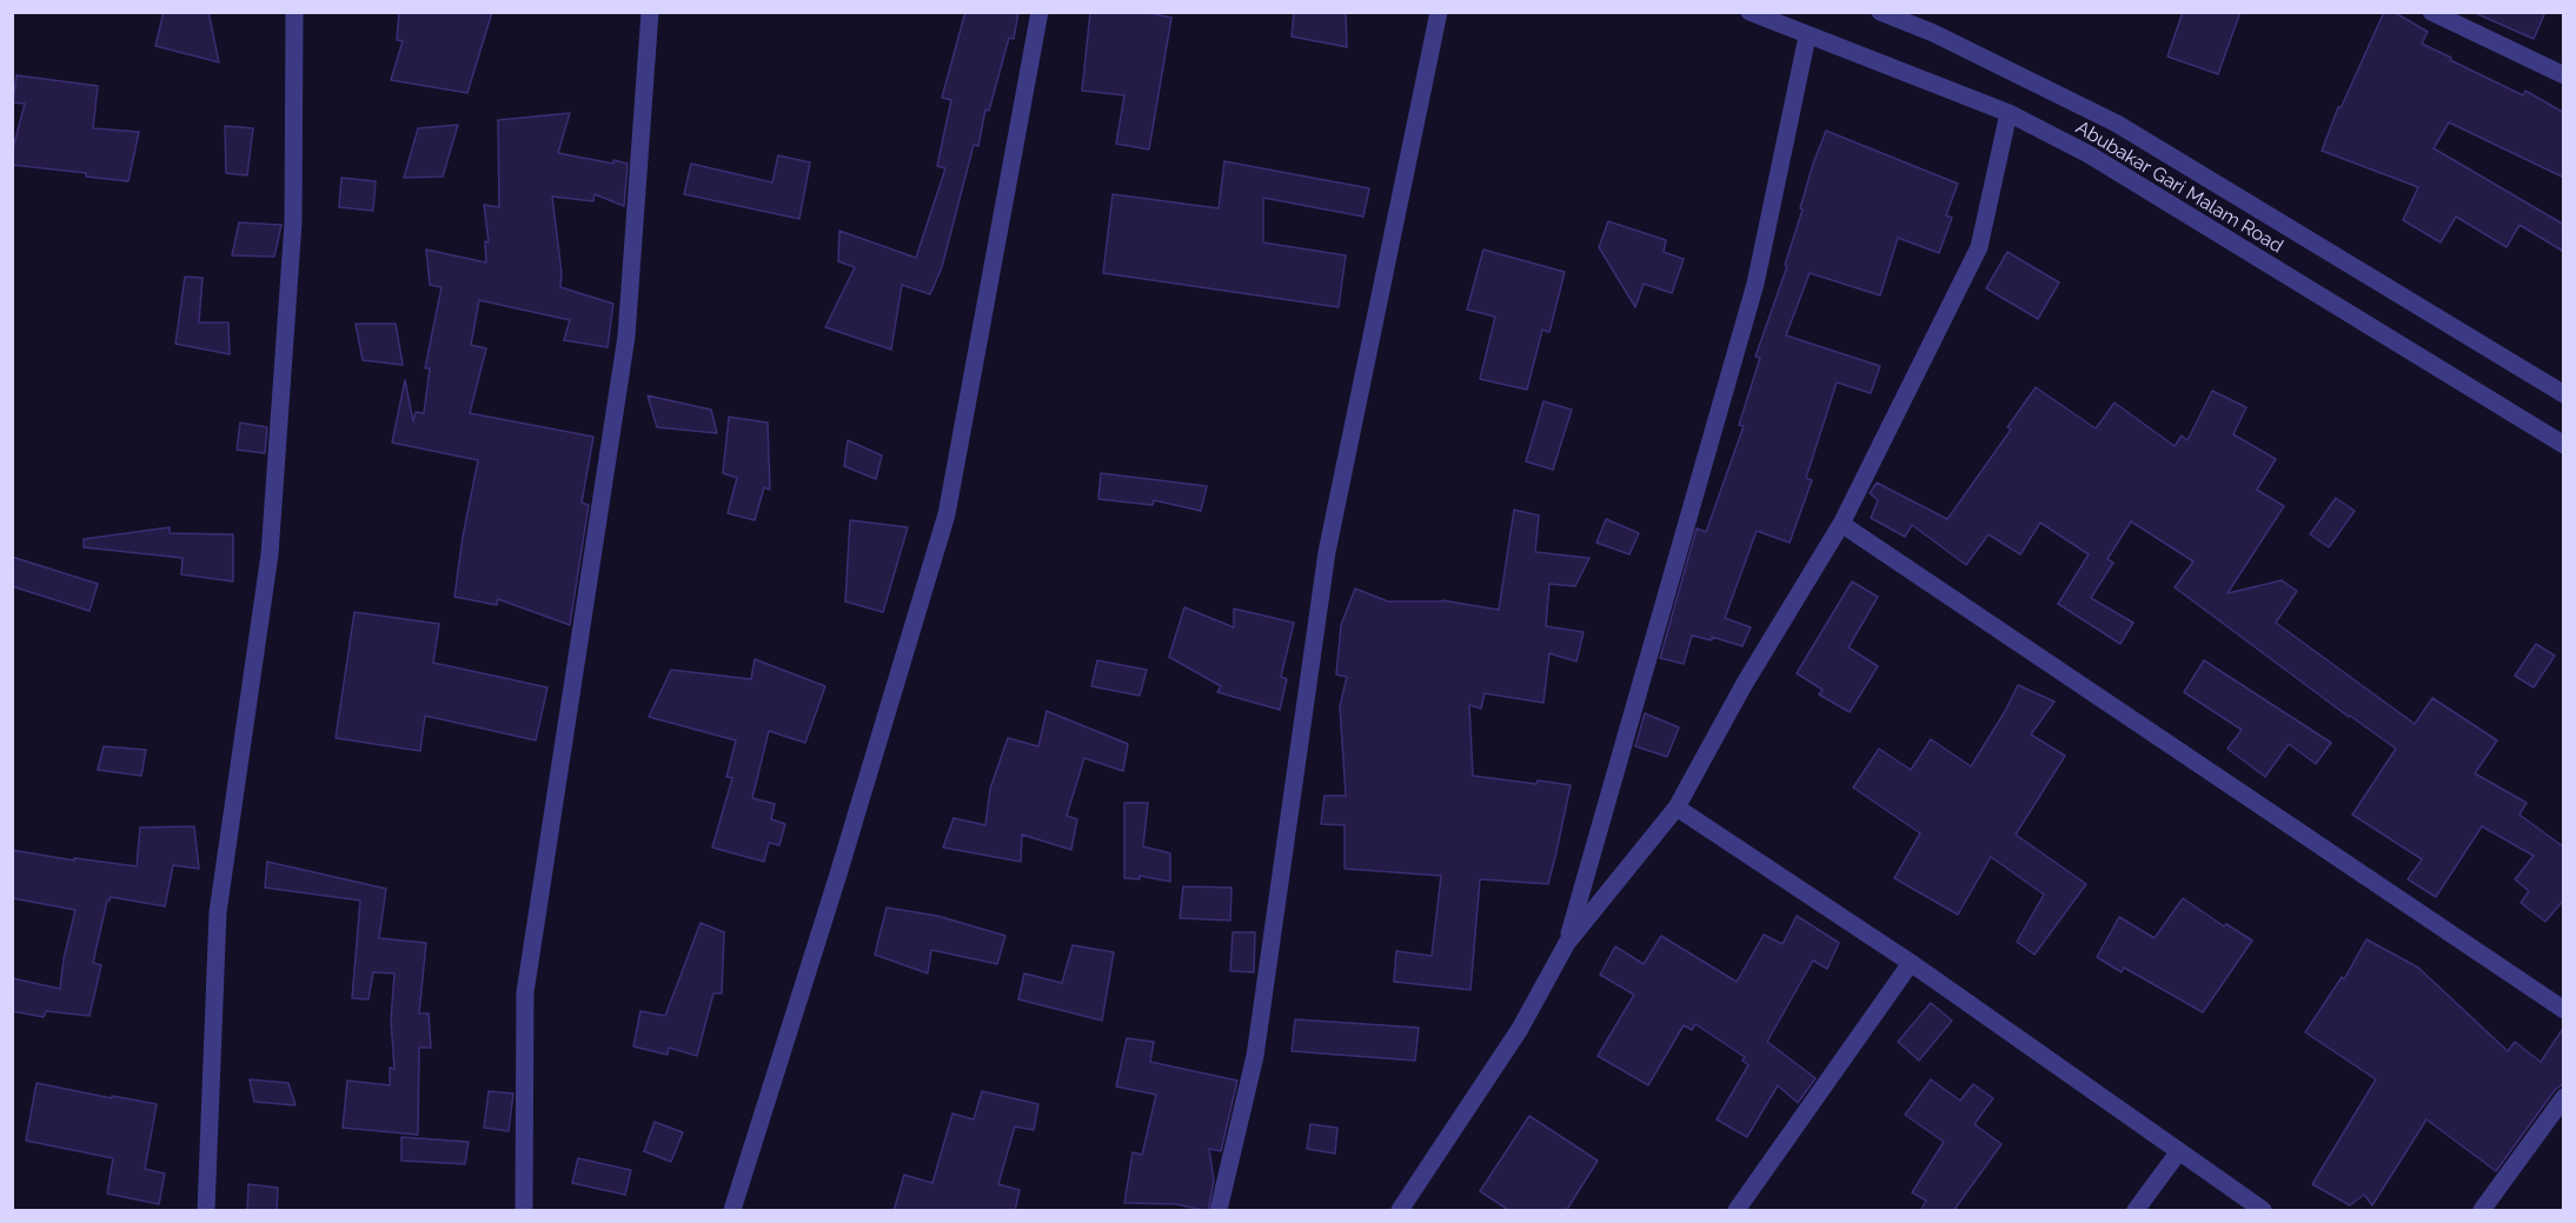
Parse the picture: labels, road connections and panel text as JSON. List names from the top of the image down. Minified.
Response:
{"streets":{"street":["Abubakar Gari Malam Road"]}}
